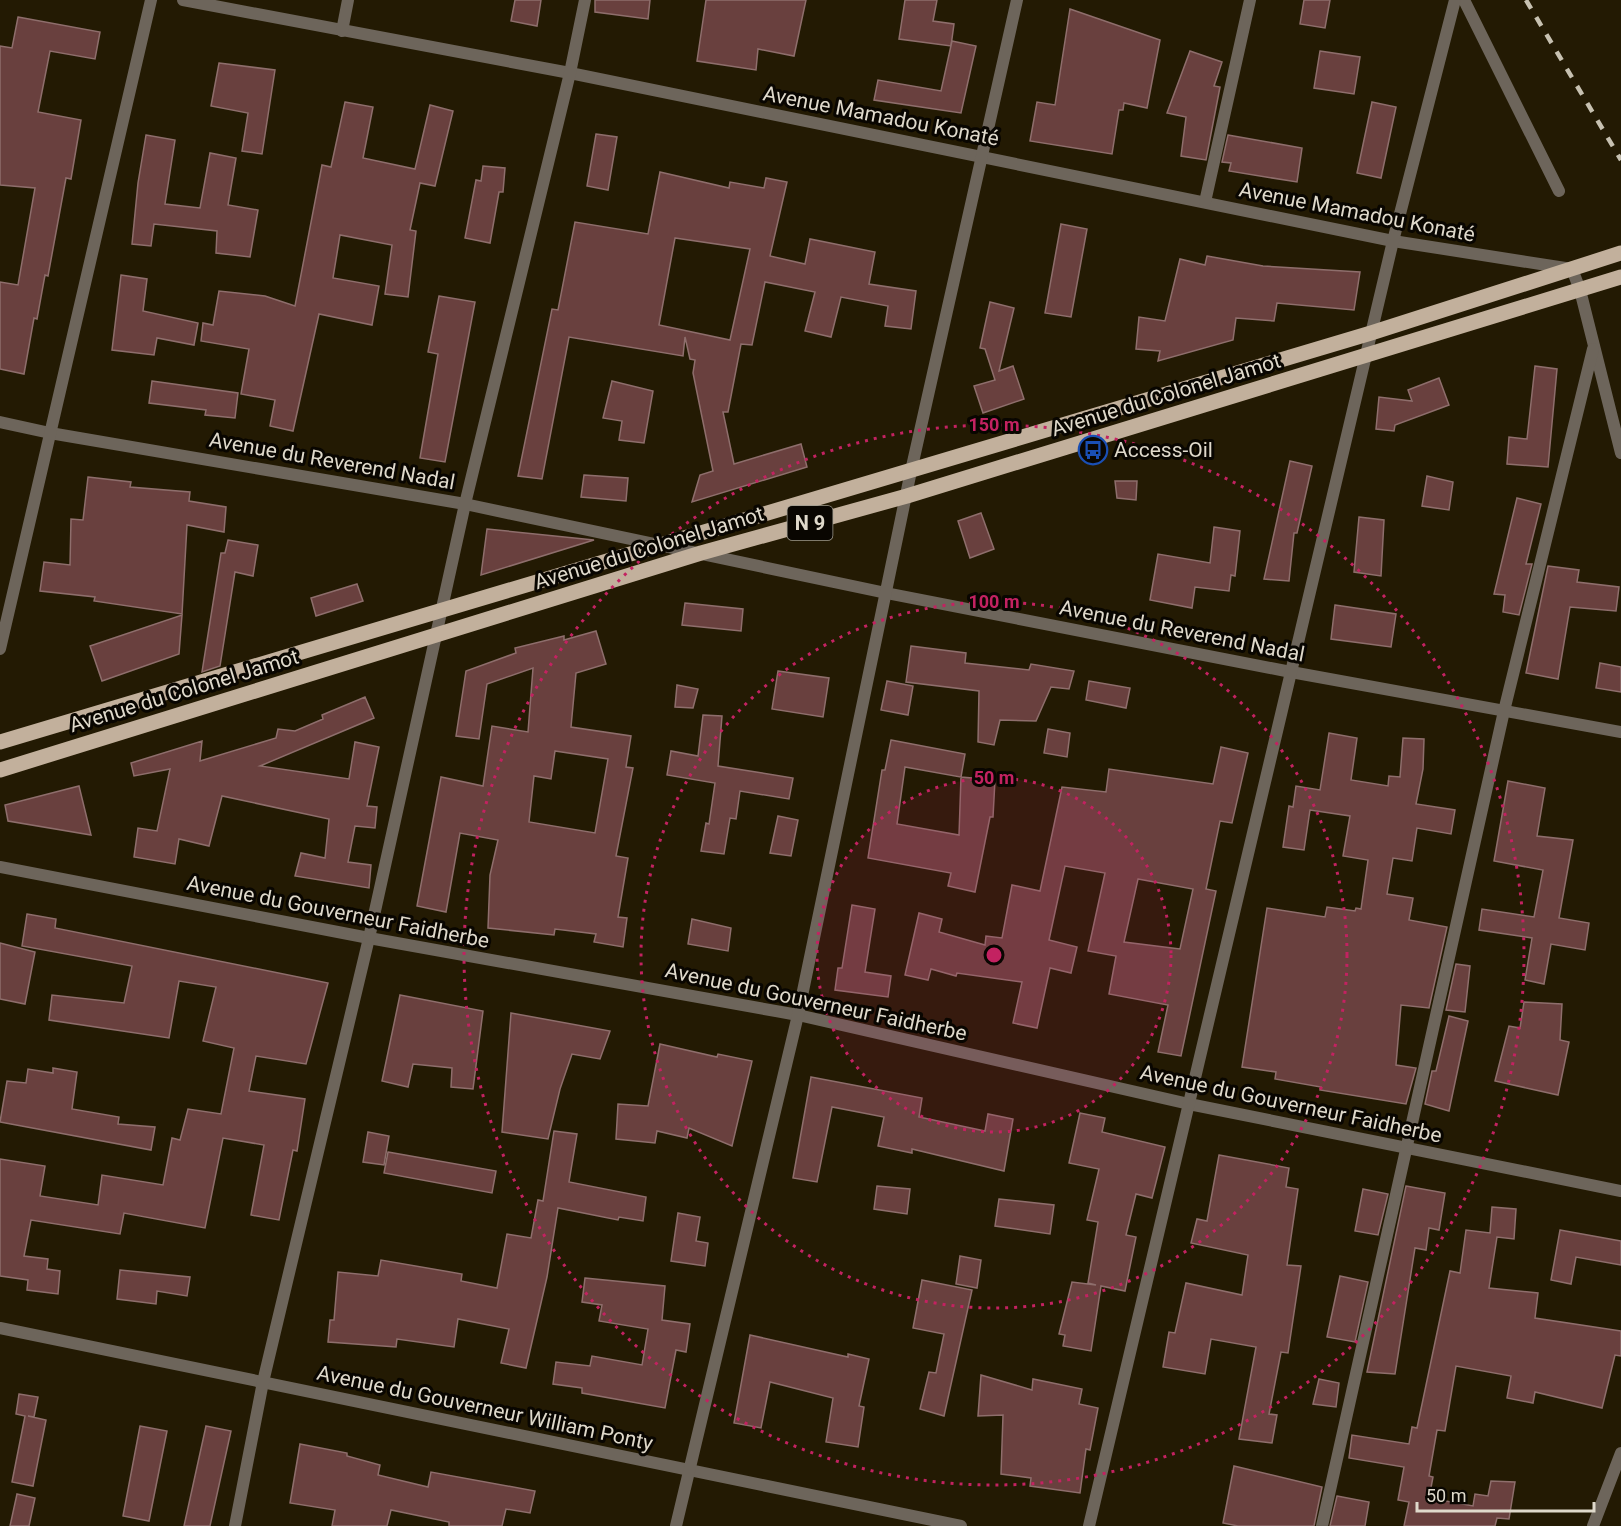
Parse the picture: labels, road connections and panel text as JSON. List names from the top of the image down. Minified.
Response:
{"streets":{"main road":["Avenue du Colonel Jamot","N 9"],"street":["Avenue Mamadou Konaté","Avenue du Reverend Nadal","Avenue du Gouverneur Faidherbe","Avenue du Gouverneur William Ponty"]},"crossings":[["Avenue Mamadou Konaté","Avenue du Colonel Jamot"],["Avenue du Colonel Jamot","Avenue du Reverend Nadal"]],"places":{"bus stop":["Access-Oil"]},"scale_bar":"50 m","rings":["150 m","100 m","50 m"]}
